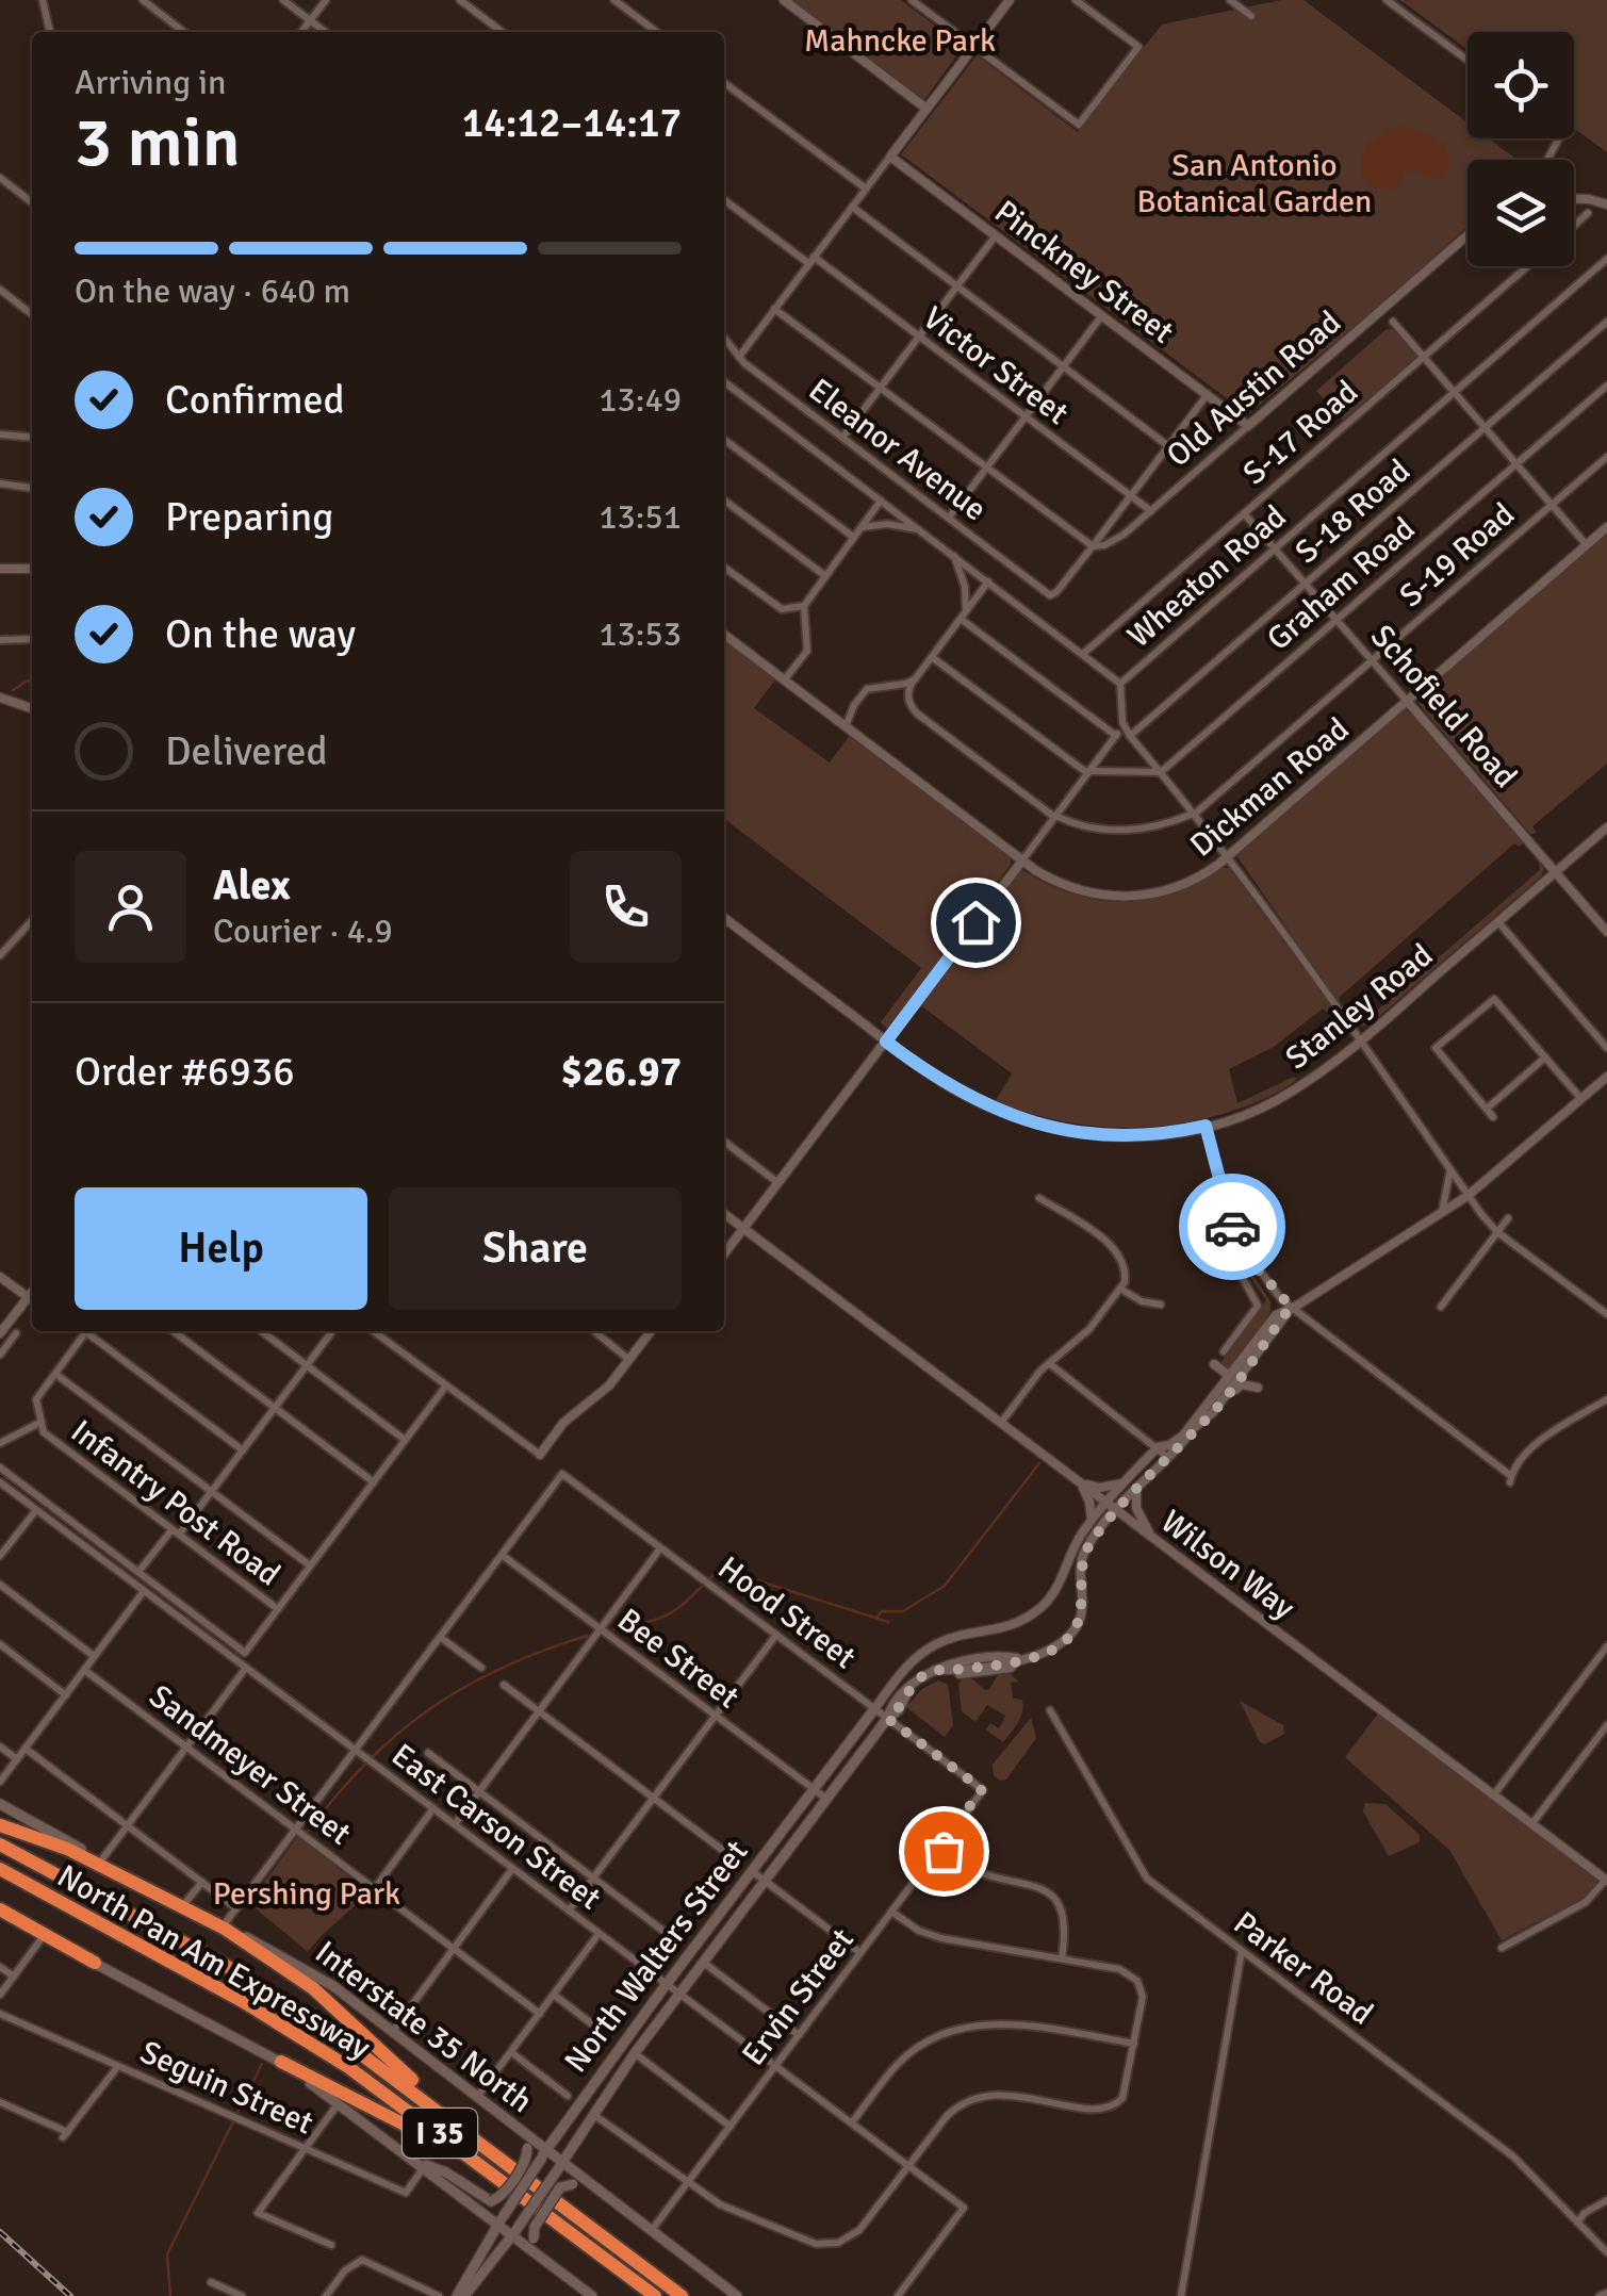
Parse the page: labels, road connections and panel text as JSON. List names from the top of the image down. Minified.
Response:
{"streets":{"highway":["North Pan Am Expressway","I 35"],"main road":["North Walters Street","Interstate 35 North"],"street":["Pinckney Street","Victor Street","Old Austin Road","S-17 Road","Eleanor Avenue","S-18 Road","S-19 Road","Wheaton Road","Graham Road","Schofield Road","Dickman Road","Stanley Road","Infantry Post Road","Wilson Way","Hood Street","Bee Street","Sandmeyer Street","East Carson Street","Parker Road","Ervin Street","Seguin Street"]},"crossings":[["Pinckney Street","Old Austin Road"],["Victor Street","Old Austin Road"],["Old Austin Road","Eleanor Avenue"],["S-17 Road","Wheaton Road"],["S-17 Road","Schofield Road"],["S-18 Road","Schofield Road"],["S-19 Road","Schofield Road"],["Wheaton Road","Schofield Road"],["Graham Road","Schofield Road"],["Schofield Road","Dickman Road"],["Schofield Road","Stanley Road"],["Hood Street","Bee Street"],["Hood Street","North Walters Street"],["Hood Street","Ervin Street"],["Bee Street","North Walters Street"],["East Carson Street","North Walters Street"],["East Carson Street","Ervin Street"],["North Walters Street","Interstate 35 North"],["Ervin Street","Interstate 35 North"]],"parks":["Mahncke Park","San Antonio Botanical Garden","Pershing Park"],"page":{"heading":["3 min","Arriving in","14:12–14:17"],"panel":["Alex","Courier · 4.9","Order #6936","$26.97"],"bar":"On the way · 640 m","list":[["Confirmed","13:49"],["Preparing","13:51"],["On the way","13:53"],"Delivered"],"buttons":["Help","Share"]}}
